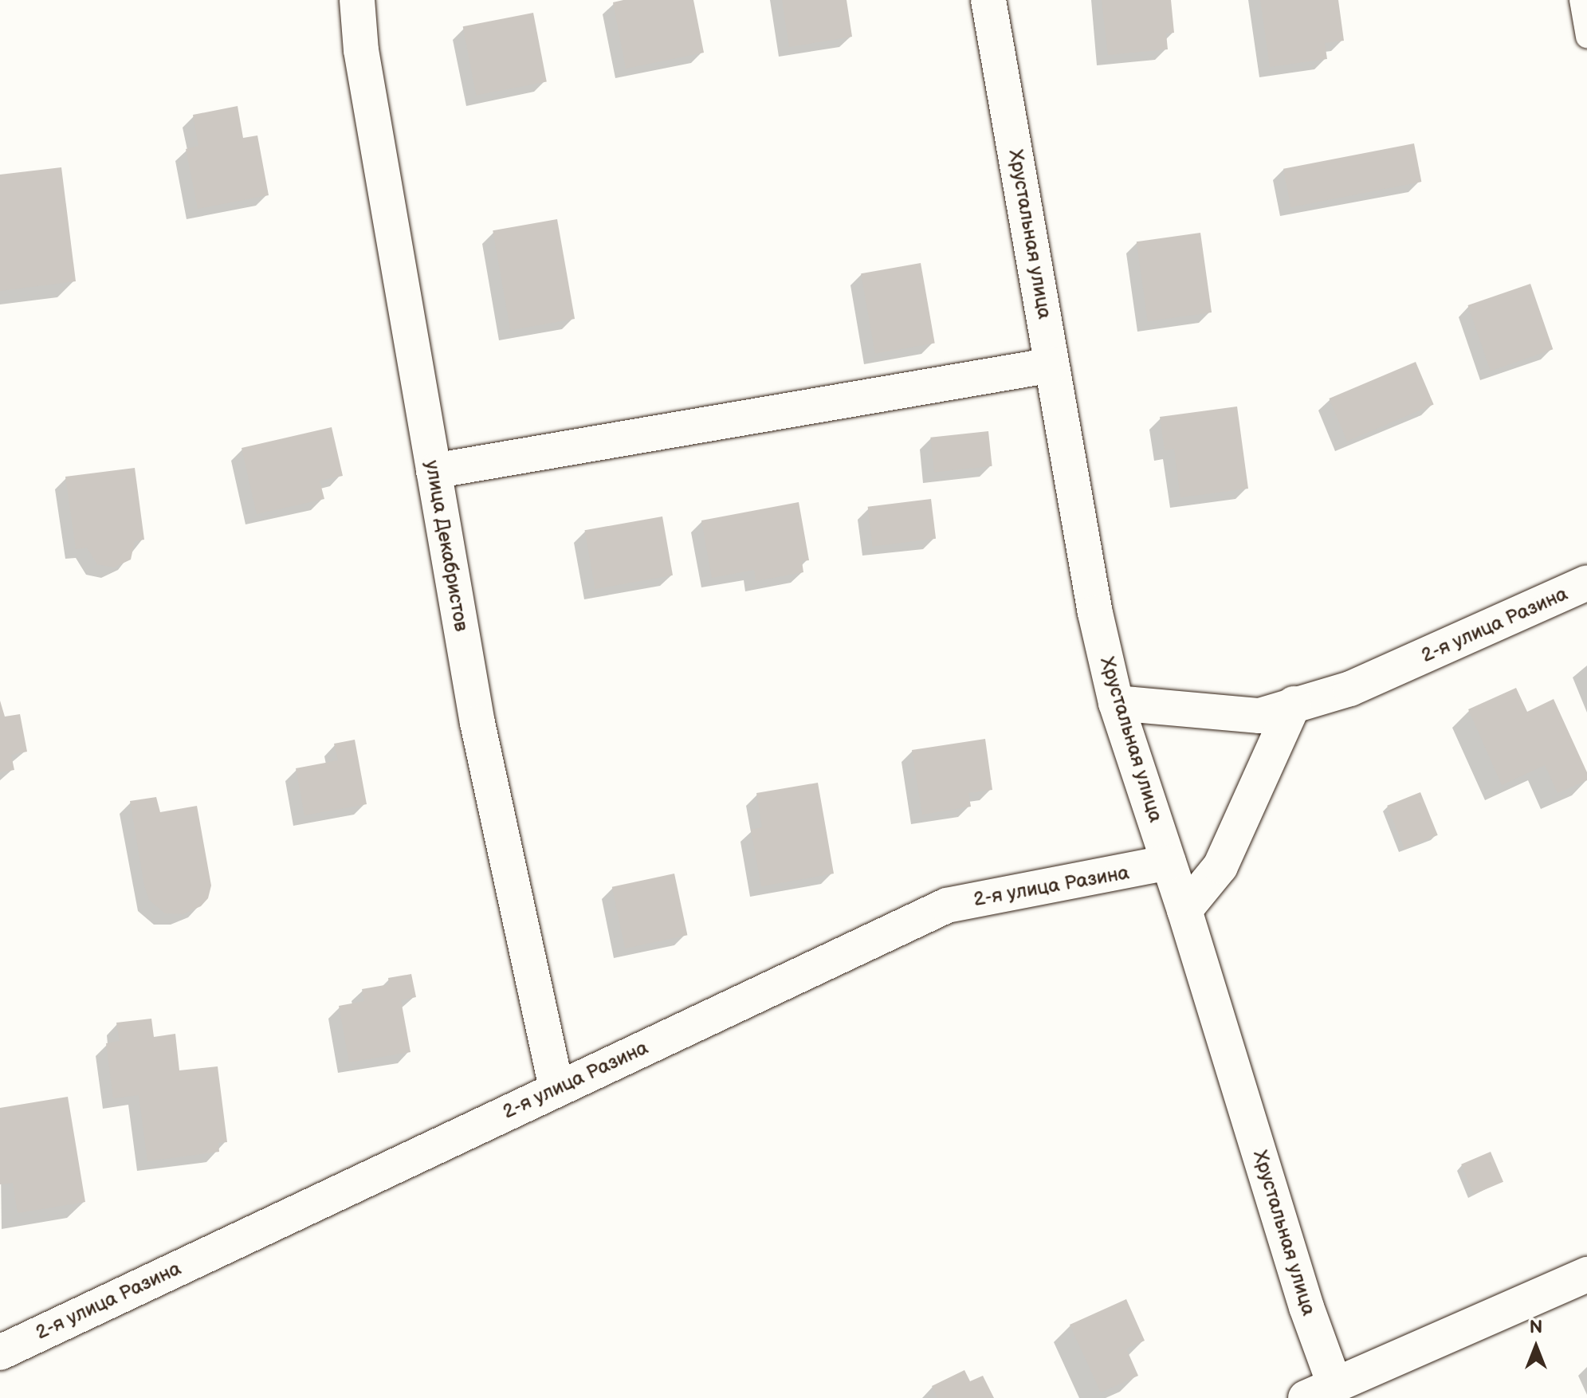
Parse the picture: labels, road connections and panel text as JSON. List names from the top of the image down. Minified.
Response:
{"streets":{"street":["Хрустальная улица","улица Декабристов","2-я улица Разина"]},"crossings":[["Хрустальная улица","2-я улица Разина"],["улица Декабристов","2-я улица Разина"]],"north":"top"}
